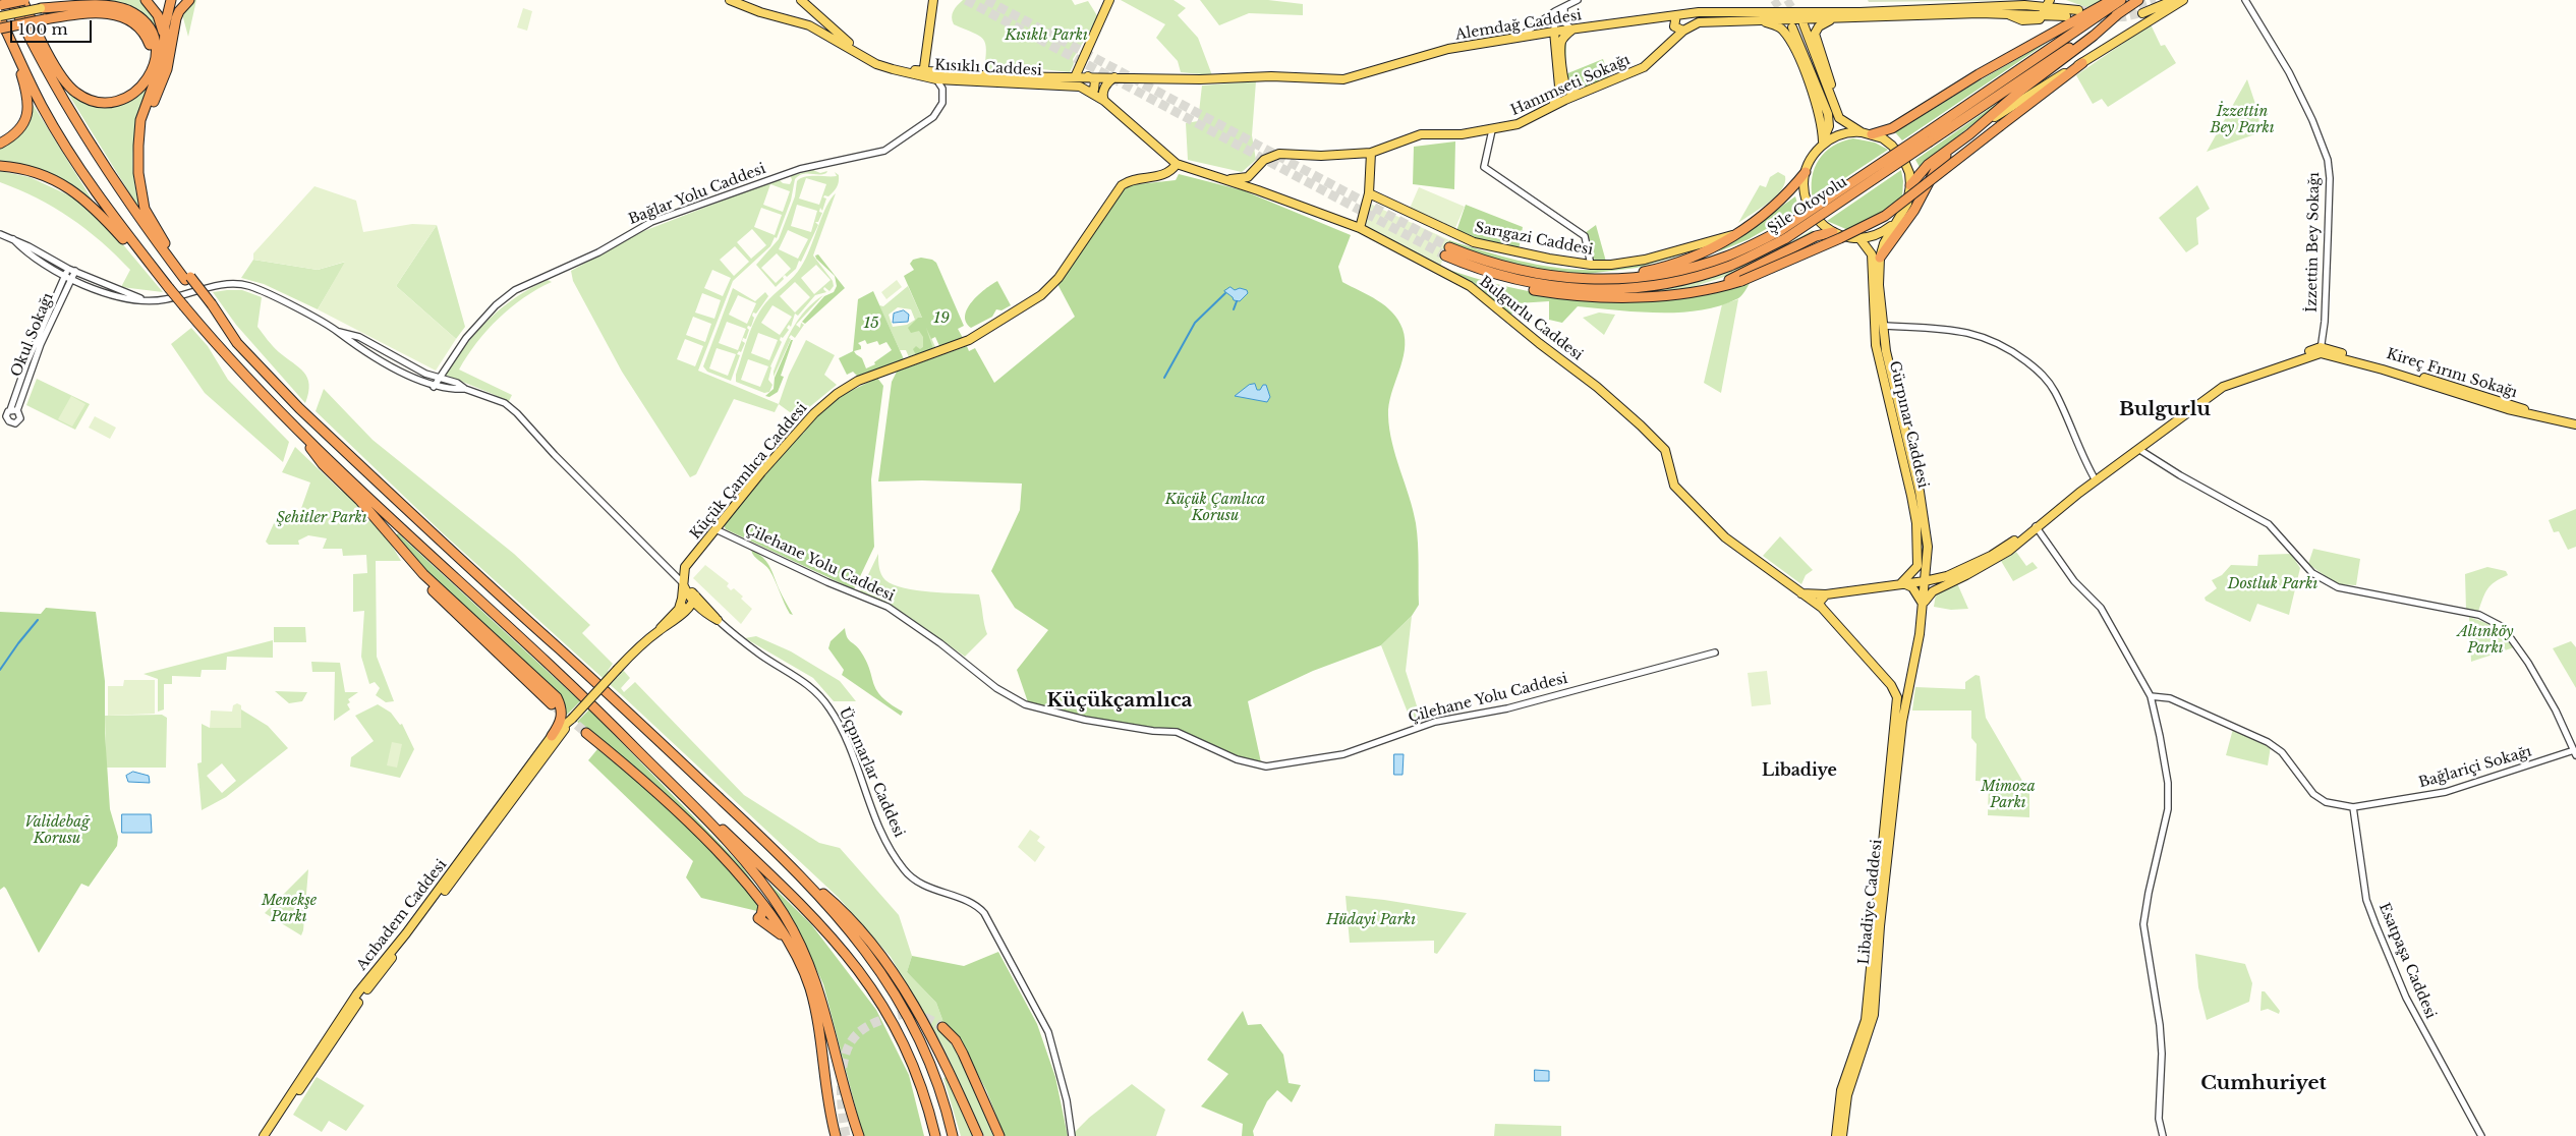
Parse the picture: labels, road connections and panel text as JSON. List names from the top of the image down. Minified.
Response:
{"streets":{"highway":["Şile Otoyolu"],"main road":["Alemdağ Caddesi","Kısıklı Caddesi","Hanımseti Sokağı","Sarıgazi Caddesi","Bulgurlu Caddesi","Kireç Fırını Sokağı","Gürpınar Caddesi","Küçük Çamlıca Caddesi","Üçpınarlar Caddesi","Libadiye Caddesi","Acıbadem Caddesi"],"street":["Bağlar Yolu Caddesi","İzzettin Bey Sokağı","Okul Sokağı","Çilehane Yolu Caddesi","Bağlariçi Sokağı","Esatpaşa Caddesi"]},"crossings":[["Alemdağ Caddesi","Kısıklı Caddesi"],["Kısıklı Caddesi","Bağlar Yolu Caddesi"],["Kısıklı Caddesi","Bulgurlu Caddesi"],["İzzettin Bey Sokağı","Kireç Fırını Sokağı"],["Bulgurlu Caddesi","Küçük Çamlıca Caddesi"],["Gürpınar Caddesi","Libadiye Caddesi"],["Küçük Çamlıca Caddesi","Çilehane Yolu Caddesi"],["Küçük Çamlıca Caddesi","Acıbadem Caddesi"],["Bağlariçi Sokağı","Esatpaşa Caddesi"],["Üçpınarlar Caddesi","Acıbadem Caddesi"]],"districts":["Bulgurlu","Küçükçamlıca","Libadiye","Cumhuriyet"],"parks":["Kısıklı Parkı","İzzettin Bey Parkı","19","15","Küçük Çamlıca Korusu","Şehitler Parkı","Dostluk Parkı","Altınköy Parkı","Mimoza Parkı","Validebağ Korusu","Menekşe Parkı","Hüdayi Parkı"],"scale_bar":"100 m"}
